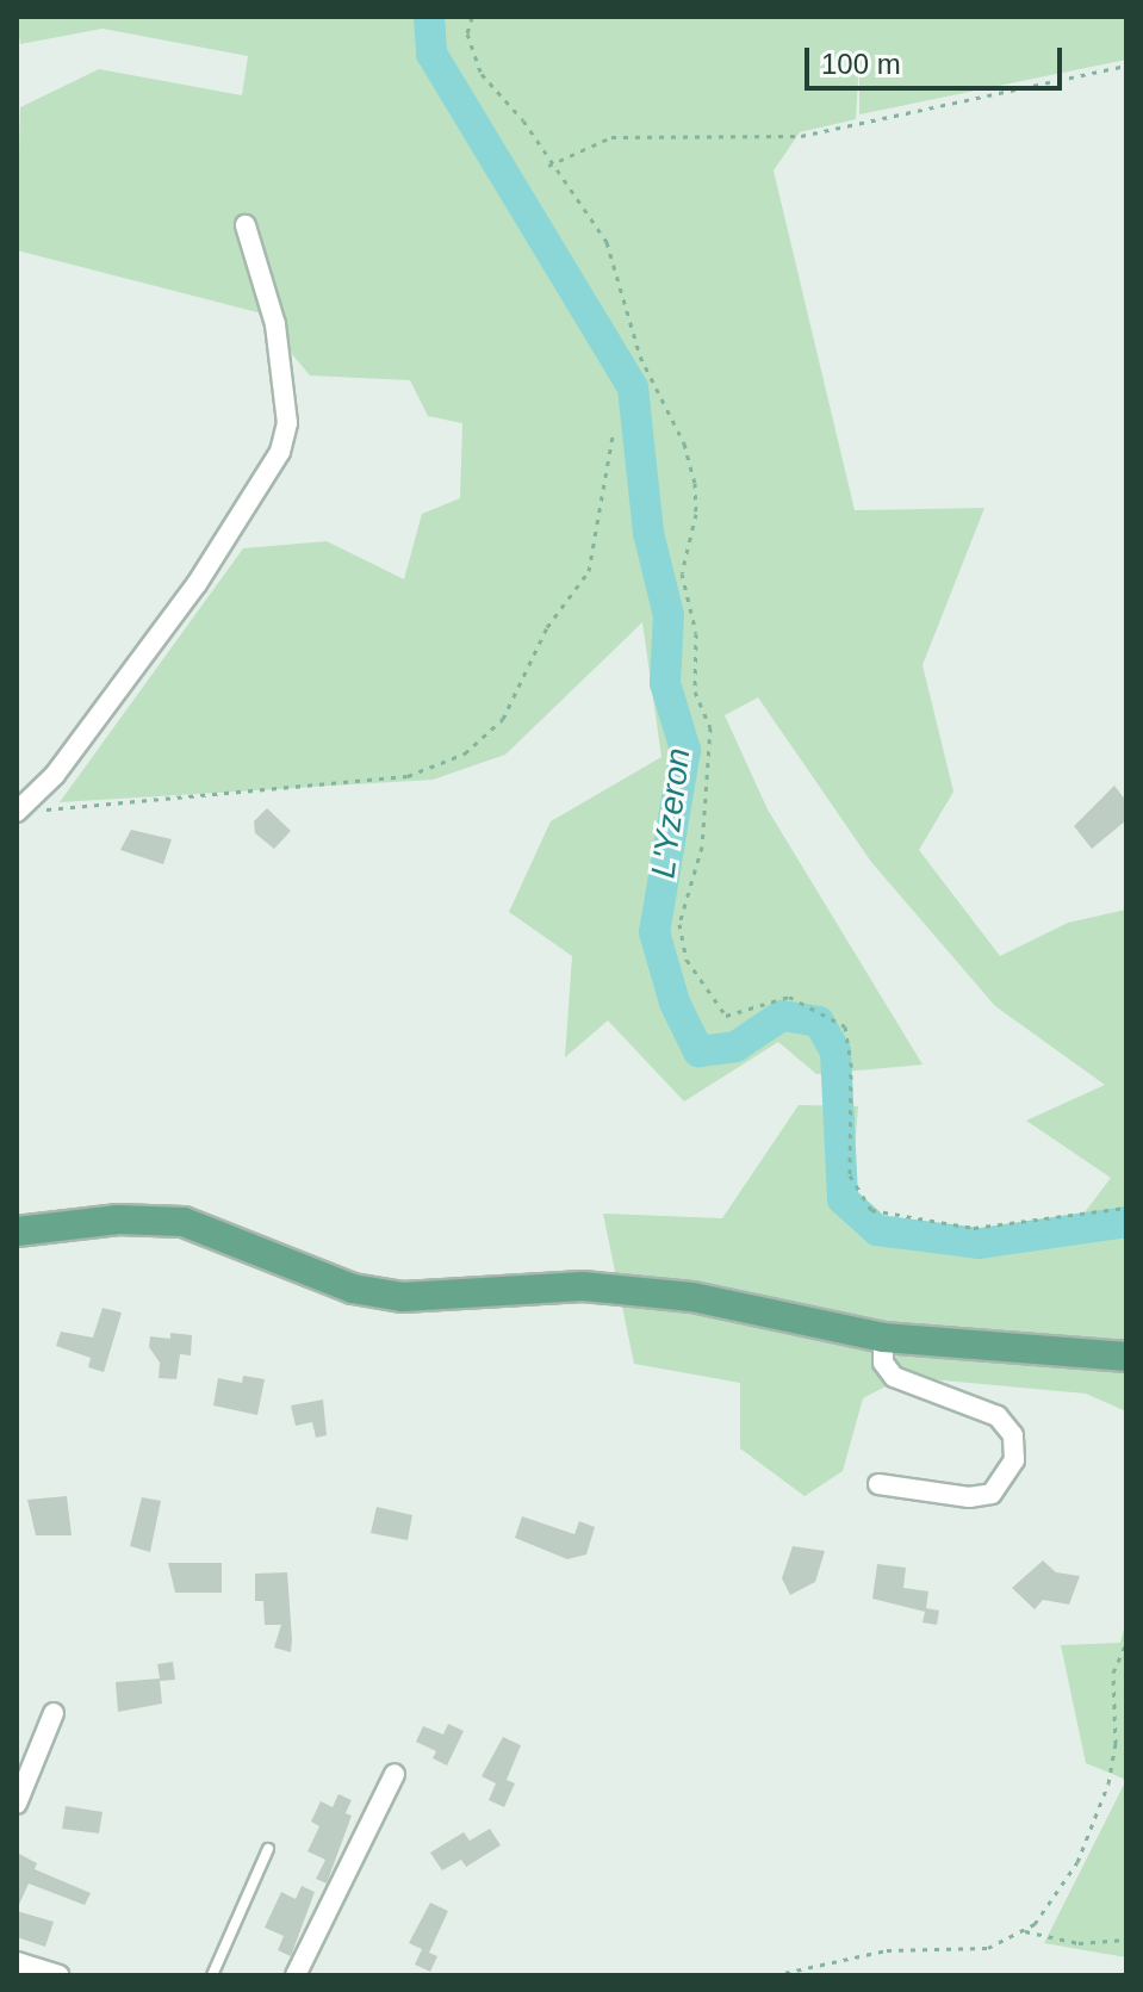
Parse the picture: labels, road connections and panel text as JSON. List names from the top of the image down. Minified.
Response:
{"water":["L'Yzeron"],"scale_bar":"100 m"}
